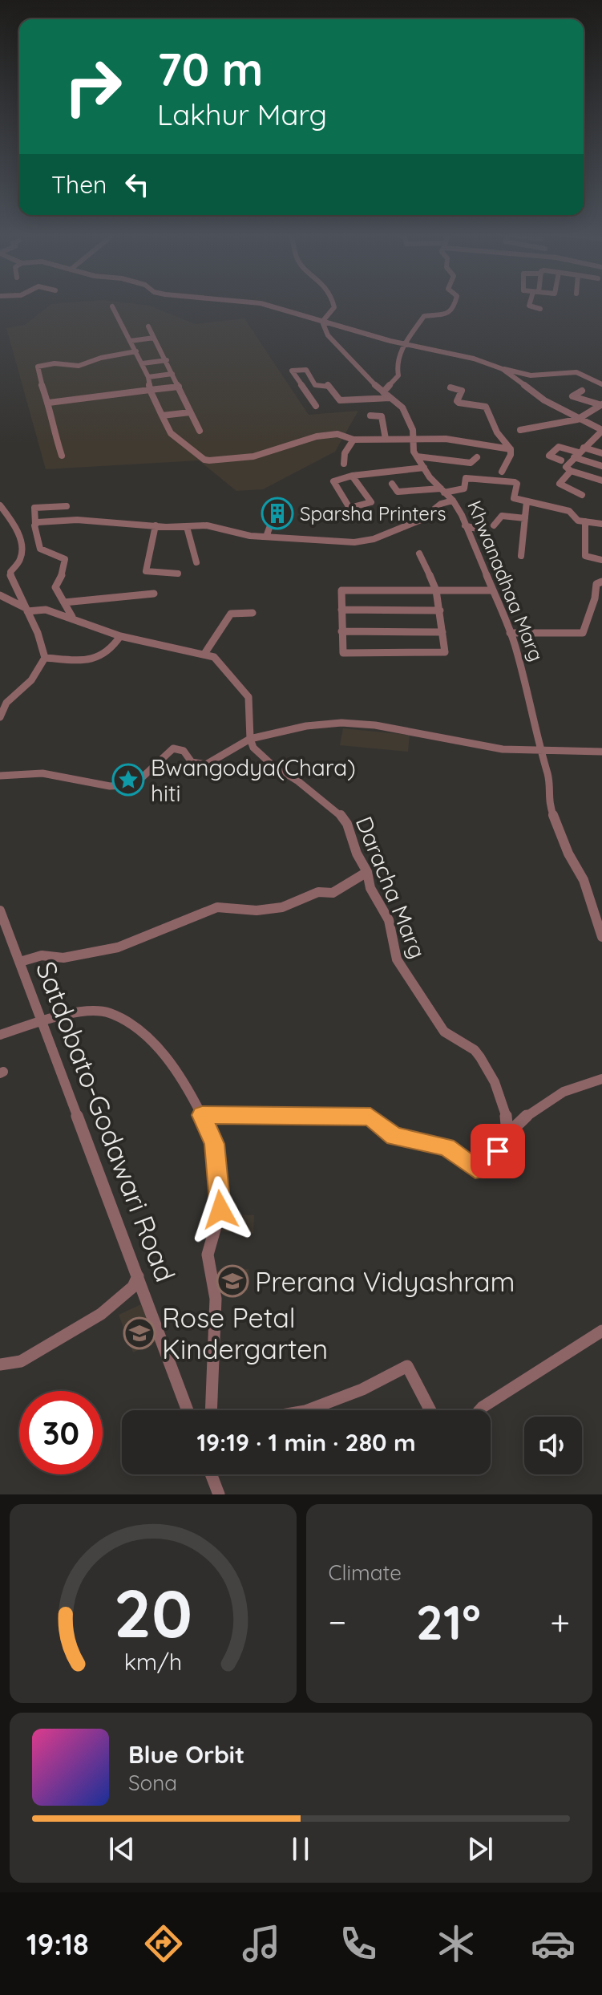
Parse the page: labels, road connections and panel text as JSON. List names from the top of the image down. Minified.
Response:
{"streets":{"street":["Khwanadhaa Marg","Daracha Marg","Satdobato-Godawari Road"]},"places":{"building":["Sparsha Printers"],"place":["Bwangodya(Chara) hiti"],"school or university":["Prerana Vidyashram","Rose Petal Kindergarten"]},"page":{"turn":["70 m","Lakhur Marg"],"then":"Then","limit":"30","trip":"19:19 · 1 min · 280 m","tile":"Climate","heat":["−","21°","+"],"song":["Blue Orbit","Sona"],"tabs":"19:18","gauge":["20","km/h"]}}
